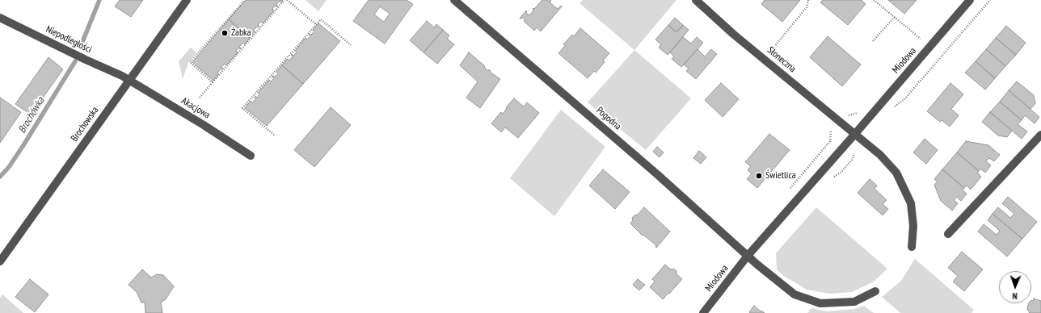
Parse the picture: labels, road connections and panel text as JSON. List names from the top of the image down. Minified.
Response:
{"streets":{"street":["Niepodległości","Słoneczna","Miodowa","Akacjowa","Pogodna","Brochowska"]},"crossings":[["Niepodległości","Akacjowa"],["Niepodległości","Brochowska"],["Słoneczna","Miodowa"],["Miodowa","Pogodna"],["Akacjowa","Brochowska"]],"water":["Brochówka"],"places":["Żabka","Świetlica"],"north":"bottom"}
